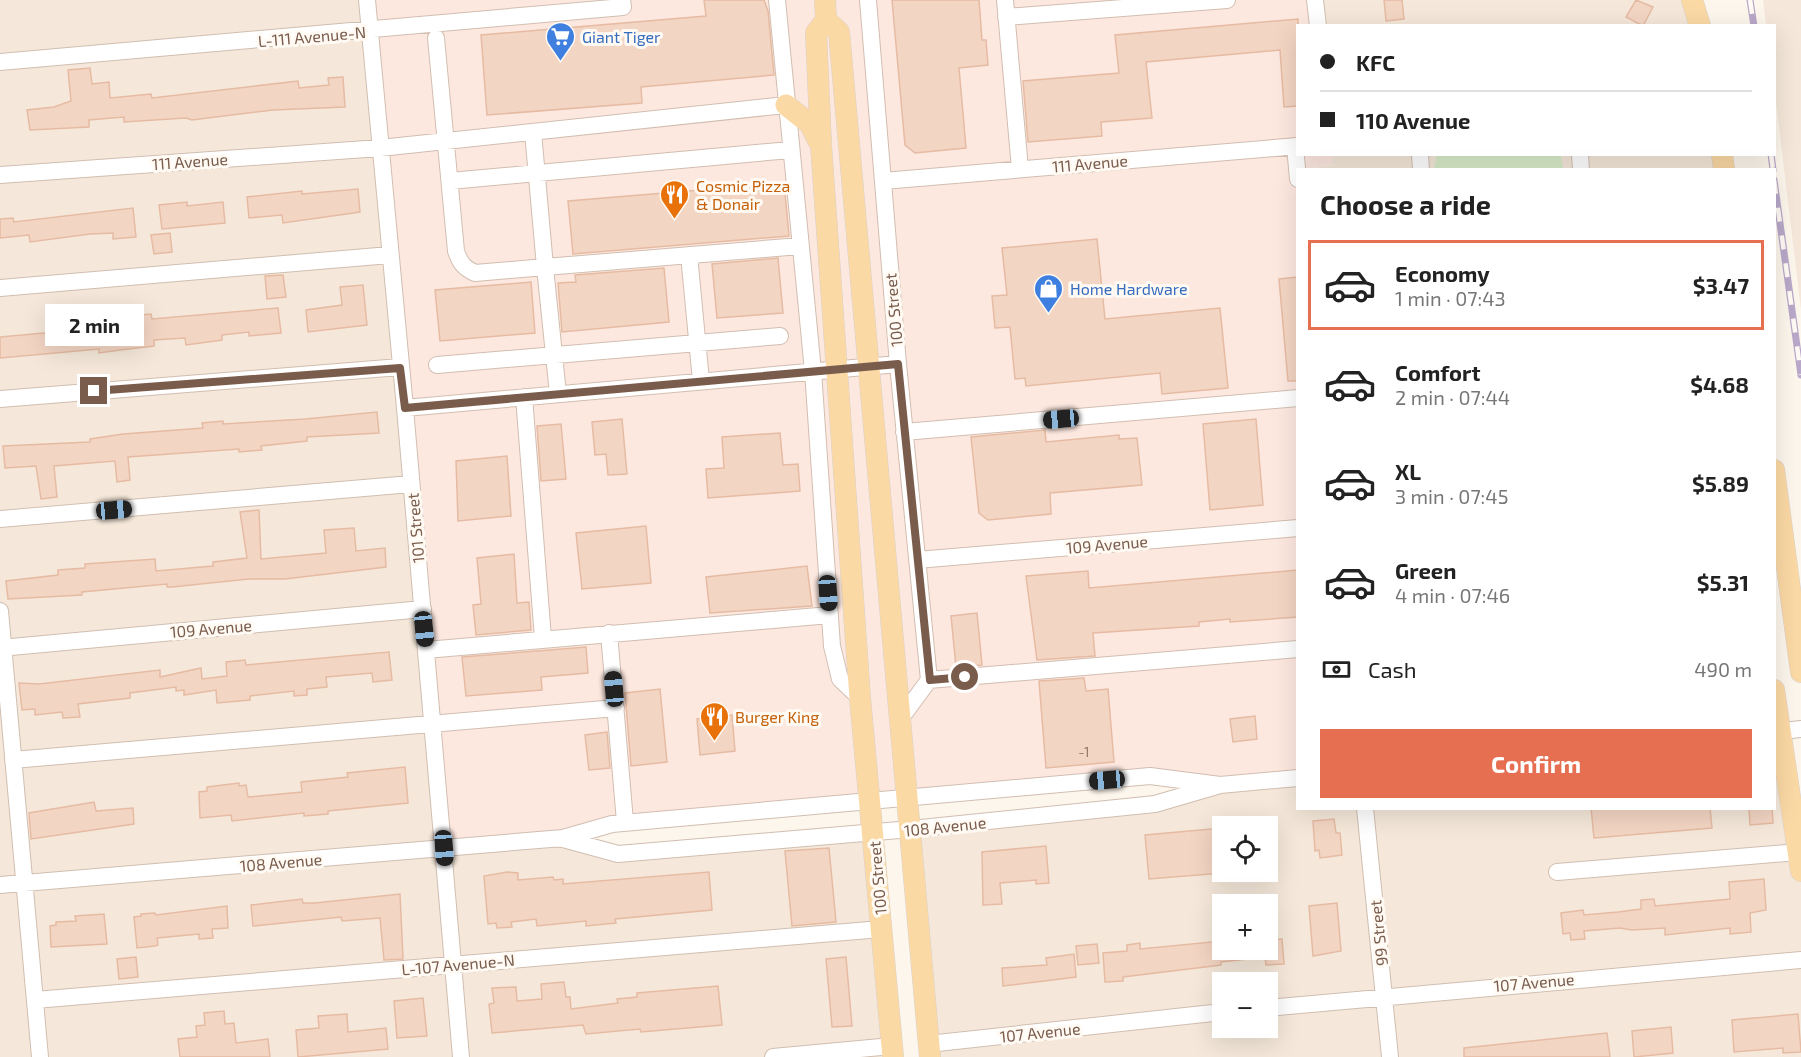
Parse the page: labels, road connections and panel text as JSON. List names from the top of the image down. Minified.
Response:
{"streets":{"main road":["100 Street"],"street":["L-111 Avenue-N","111 Avenue","101 Street","109 Avenue","108 Avenue","99 Street","L-107 Avenue-N","107 Avenue"]},"crossings":[["L-111 Avenue-N","101 Street"],["111 Avenue","100 Street"],["111 Avenue","101 Street"],["100 Street","109 Avenue"],["100 Street","108 Avenue"],["100 Street","L-107 Avenue-N"],["100 Street","107 Avenue"],["101 Street","109 Avenue"],["101 Street","108 Avenue"],["101 Street","L-107 Avenue-N"],["99 Street","107 Avenue"]],"places":{"supermarket":["Giant Tiger"],"restaurant":["Cosmic Pizza & Donair","Burger King"],"shop":["Home Hardware"]},"house_numbers":["-1"],"page":{"banner":["KFC","110 Avenue"],"heading":"Choose a ride","list":[{"name":"Economy","note":"1 min · 07:43","value":"$3.47"},{"name":"Comfort","note":"2 min · 07:44","value":"$4.68"},{"name":"XL","note":"3 min · 07:45","value":"$5.89"},{"name":"Green","note":"4 min · 07:46","value":"$5.31"}],"bubble":"2 min","pay":["Cash","490 m"],"buttons":"Confirm","map_buttons":["+","−"]}}
